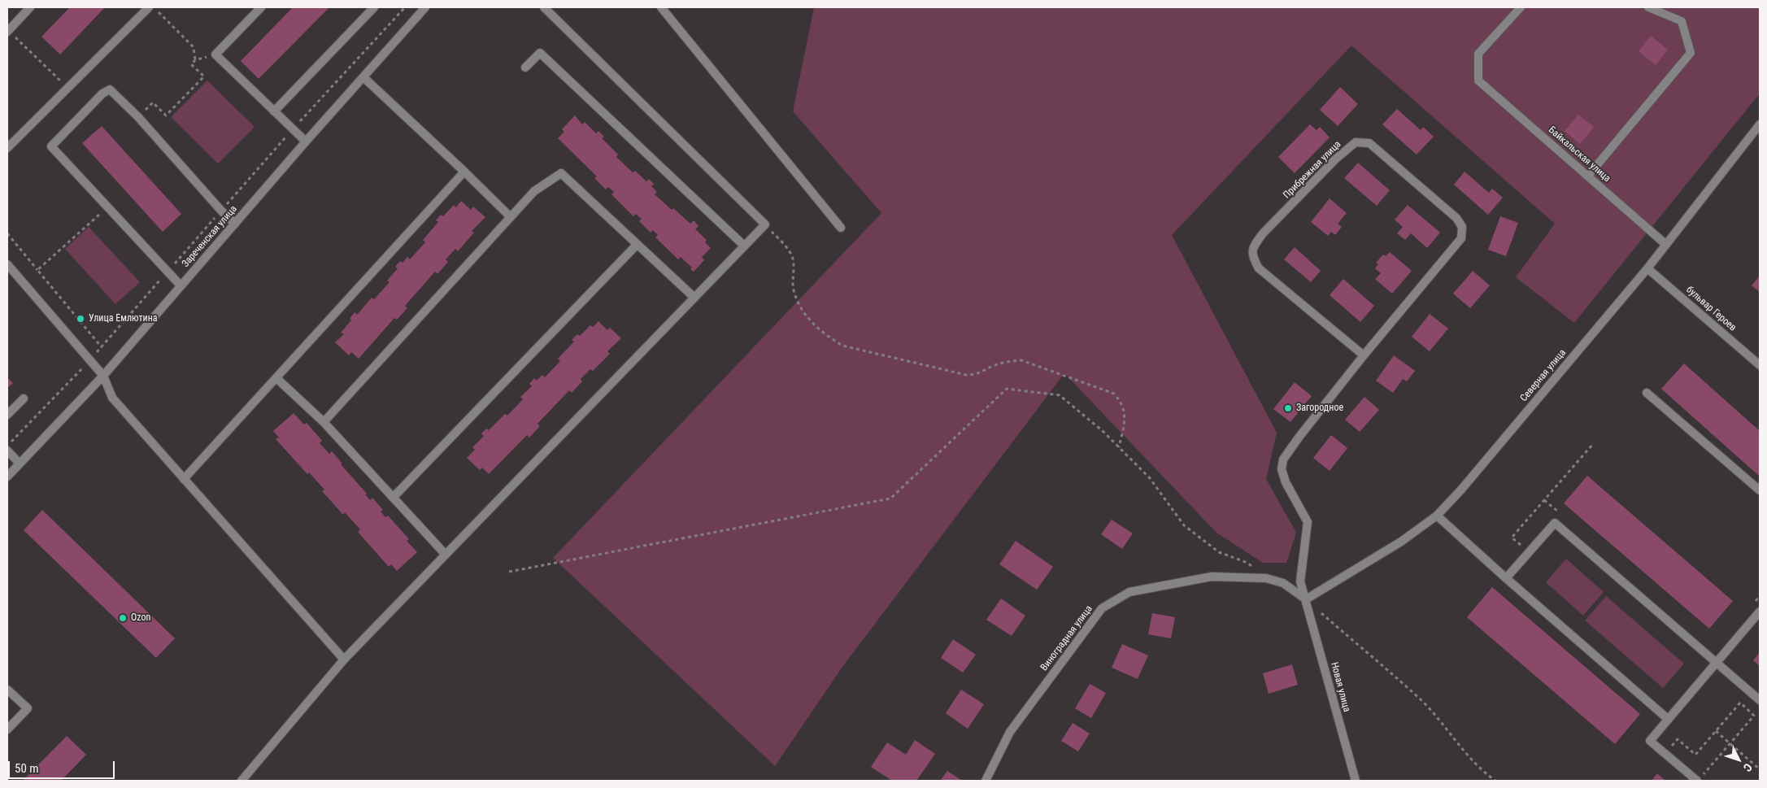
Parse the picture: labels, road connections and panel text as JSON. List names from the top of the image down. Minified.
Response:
{"streets":{"street":["Байкальская улица","Прибрежная улица","Зареченская улица","бульвар Героев","Северная улица","Виноградная улица","Новая улица"]},"crossings":[["Байкальская улица","Северная улица"],["Прибрежная улица","Северная улица"],["Прибрежная улица","Виноградная улица"],["Прибрежная улица","Новая улица"],["бульвар Героев","Северная улица"],["Северная улица","Виноградная улица"],["Северная улица","Новая улица"],["Виноградная улица","Новая улица"]],"places":["Улица Емлютина","Загородное","Ozon"],"scale_bar":"50 m","north":"bottom right"}
